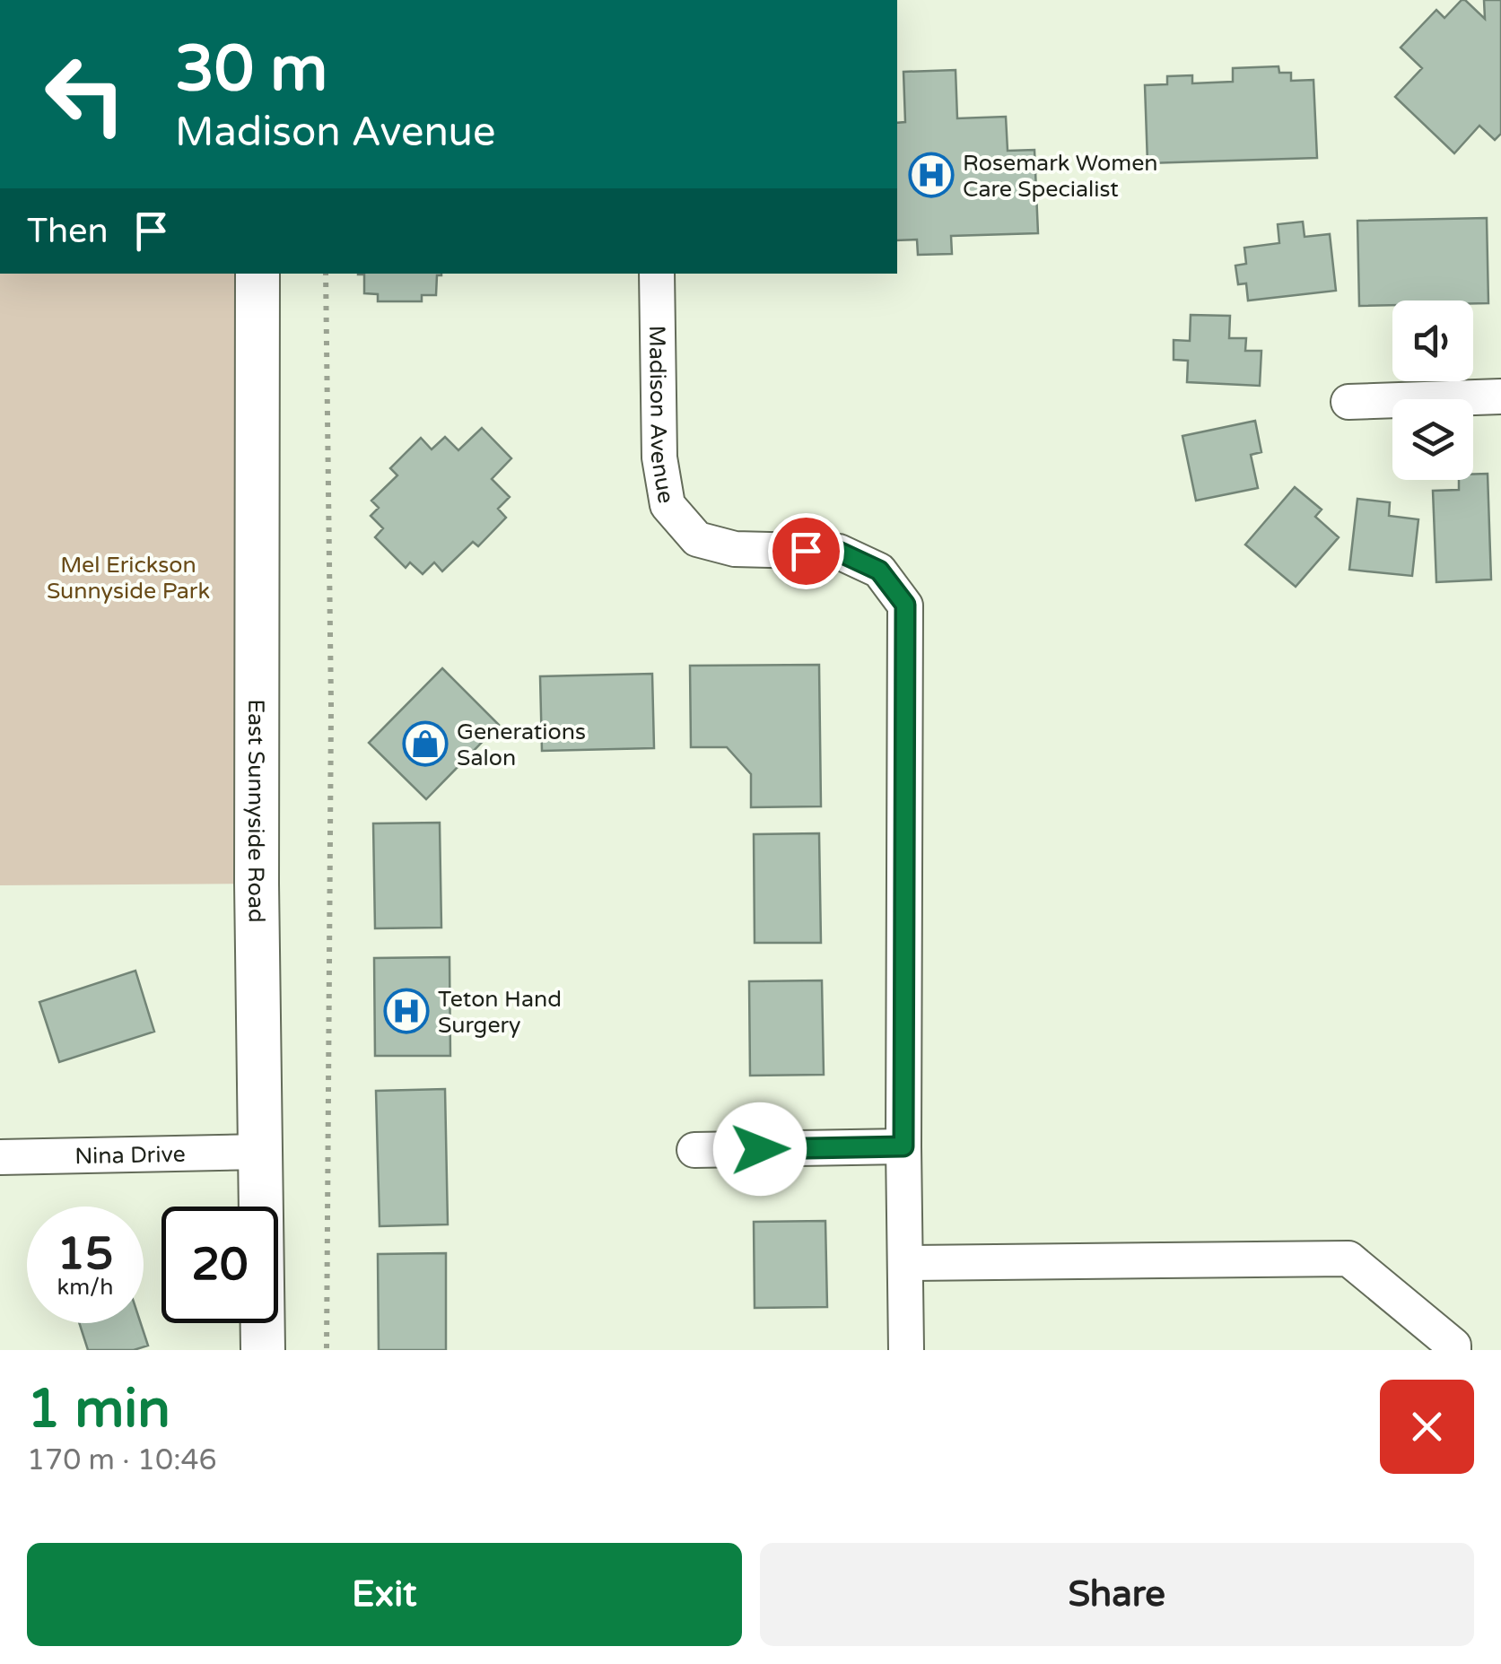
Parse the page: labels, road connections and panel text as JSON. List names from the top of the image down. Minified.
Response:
{"streets":{"main road":["East Sunnyside Road"],"street":["Madison Avenue","Nina Drive"]},"crossings":[["East Sunnyside Road","Nina Drive"]],"parks":["Mel Erickson Sunnyside Park"],"places":{"hospital":["Rosemark Women Care Specialist","Teton Hand Surgery"],"shop":["Generations Salon"]},"page":{"turn":["30 m","Madison Avenue"],"then":"Then","speed":"15 km/h","limit":"20","heading":["1 min","170 m · 10:46"],"buttons":["Exit","Share"]}}
